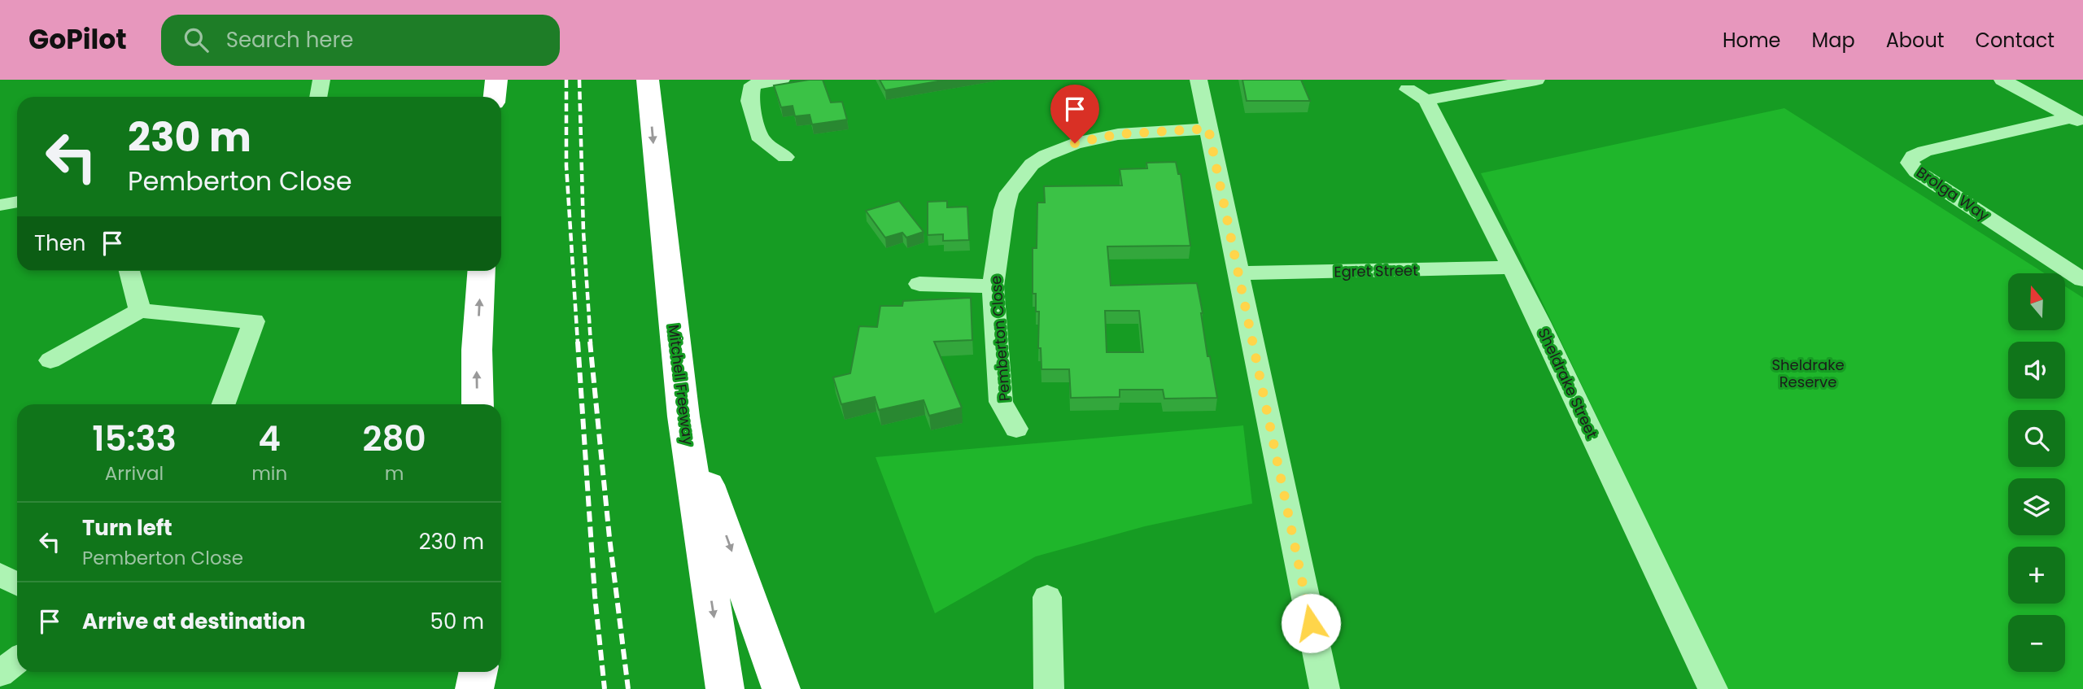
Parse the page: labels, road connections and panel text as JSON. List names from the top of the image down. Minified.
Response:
{"streets":{"highway":["Mitchell Freeway"],"street":["Brolga Way","Egret Street","Pemberton Close","Sheldrake Street"]},"crossings":[["Egret Street","Sheldrake Street"]],"parks":["Sheldrake Reserve"],"north":"top","page":{"header":"GoPilot","search":"Search here","nav":["Home","Map","About","Contact"],"turn":["230 m","Pemberton Close"],"then":"Then","map_buttons":["+","−"],"eta":["15:33","Arrival","4","min","280","m"],"list":[{"name":"Turn left","note":"Pemberton Close","value":"230 m"},{"name":"Arrive at destination","value":"50 m"}]}}
